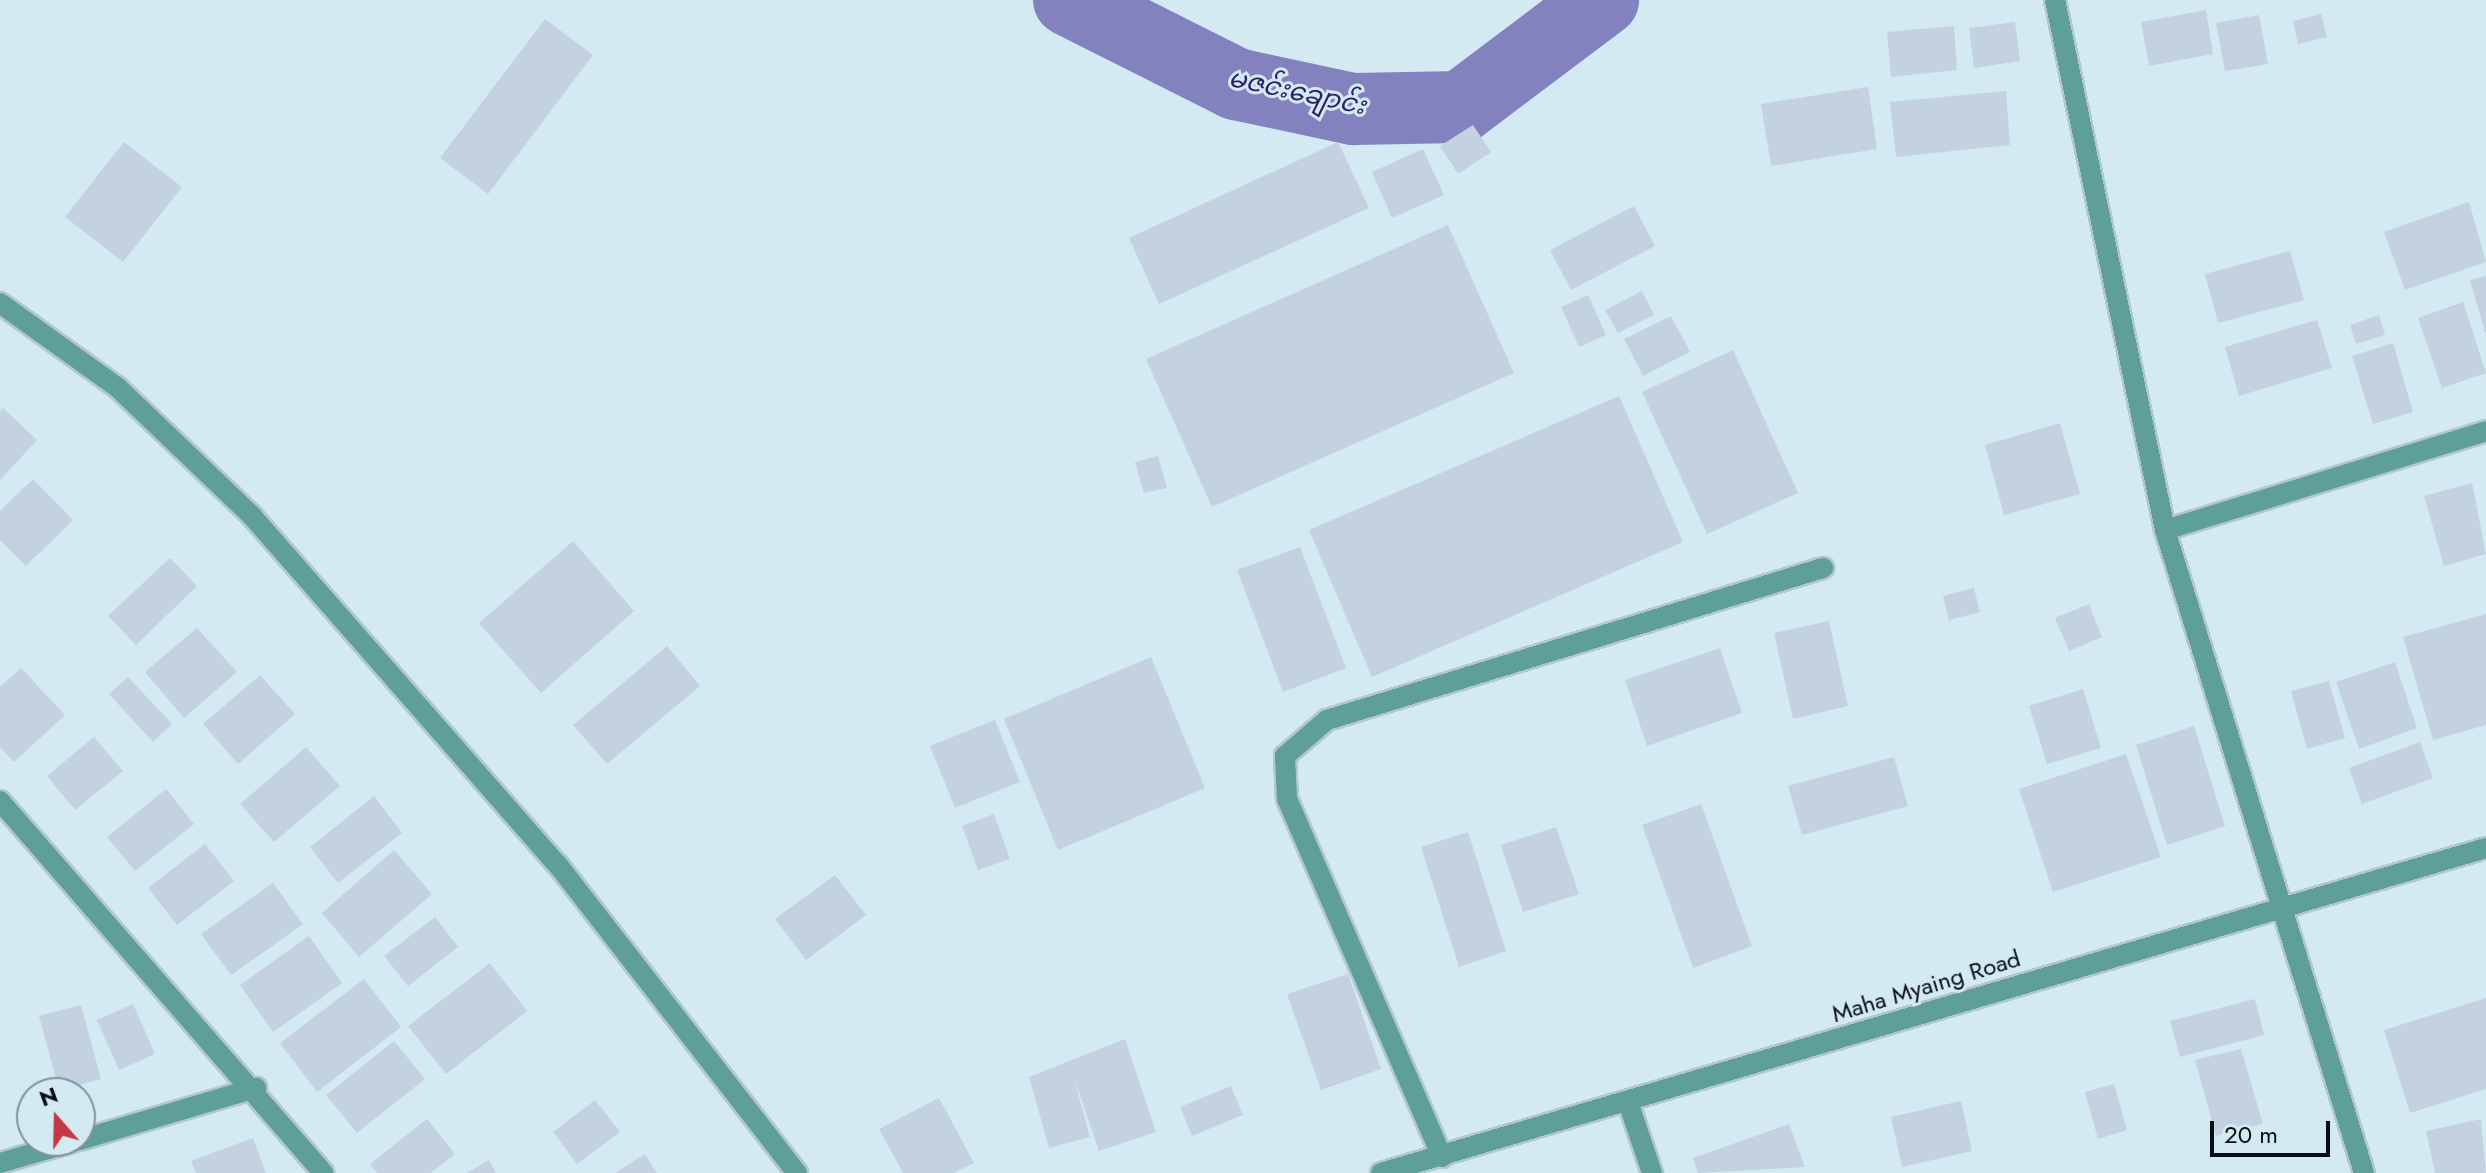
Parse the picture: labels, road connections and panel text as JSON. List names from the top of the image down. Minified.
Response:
{"streets":{"street":["Maha Myaing Road"]},"water":["မဇင်းချောင်း"],"scale_bar":"20 m","north":"top"}
